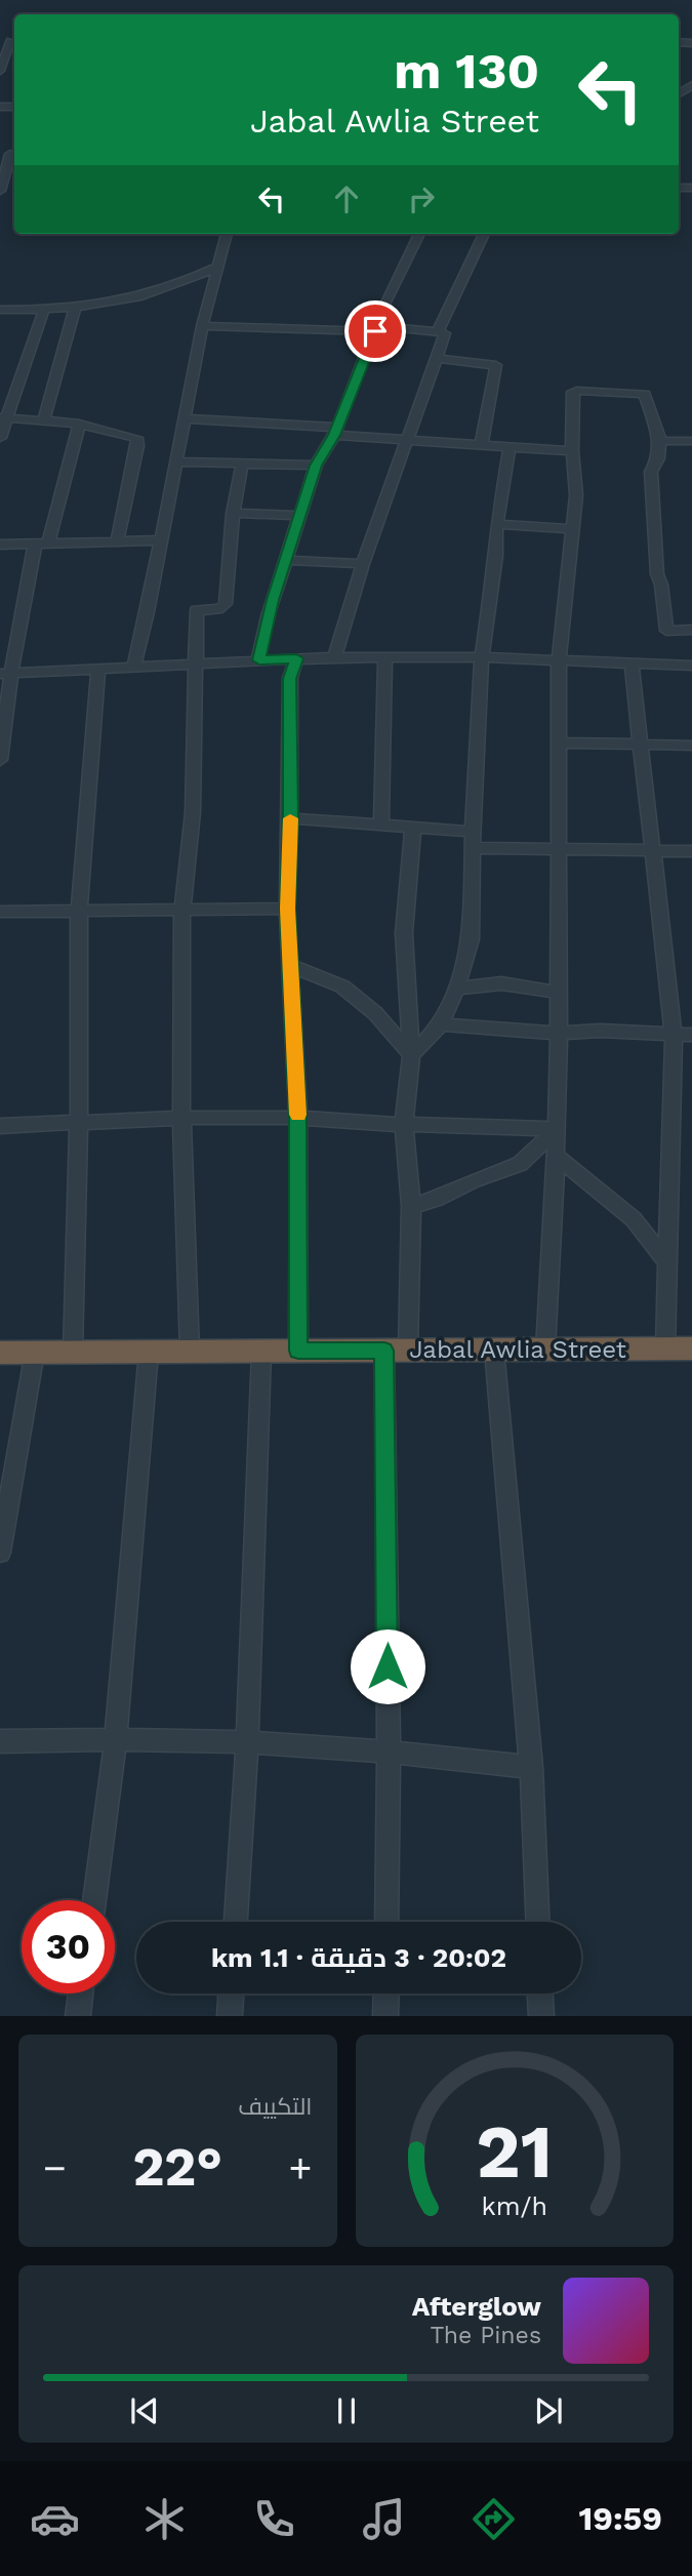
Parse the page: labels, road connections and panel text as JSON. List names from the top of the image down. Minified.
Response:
{"streets":{"highway":["Jabal Awlia Street"]},"page":{"turn":["130 m","Jabal Awlia Street"],"limit":"30","trip":"20:02 · 3 دقيقة · 1.1 km","tile":"التكييف","heat":["−","22°","+"],"song":["Afterglow","The Pines"],"tabs":"19:59","gauge":["21","km/h"]}}
